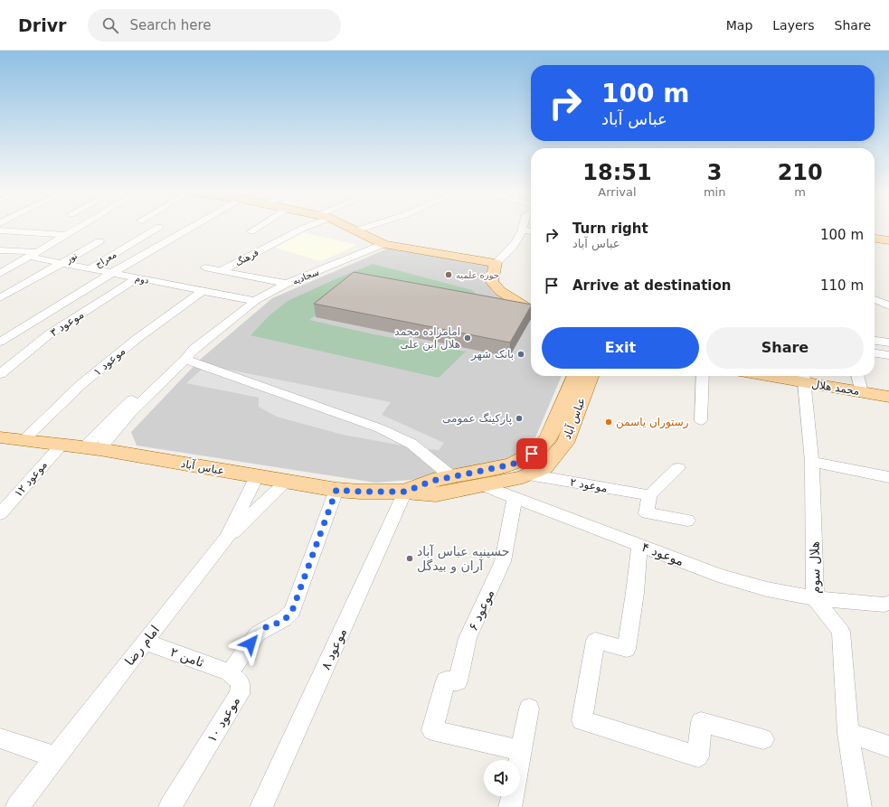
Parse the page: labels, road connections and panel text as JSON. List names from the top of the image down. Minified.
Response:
{"streets":{"main road":["محمد هلال","عباس آباد"],"street":["نور","فرهنگ","معراج","سجادیه","دوم","موعود ۳","موعود ۱","موعود ۱۲","موعود ۲","موعود ۴","هلال سوم","موعود ۶","امام رضا","موعود ۸","ثامن ۲","موعود ۱۰"]},"crossings":[["نور","دوم"],["معراج","دوم"],["سجادیه","دوم"],["سجادیه","عباس آباد"],["دوم","موعود ۳"],["دوم","موعود ۱"],["موعود ۱","عباس آباد"],["محمد هلال","هلال سوم"],["عباس آباد","موعود ۱۲"],["عباس آباد","موعود ۲"],["عباس آباد","موعود ۴"],["عباس آباد","امام رضا"],["عباس آباد","موعود ۸"],["موعود ۴","هلال سوم"],["موعود ۴","موعود ۶"],["امام رضا","ثامن ۲"],["ثامن ۲","موعود ۱۰"]],"places":["حوزه علمیه","امامزاده محمد هلال ابن علی","بانک شهر","پارکینگ عمومی","رستوران یاسمن","حسینیه عباس آباد آران و بیدگل"],"page":{"header":"Drivr","search":"Search here","nav":["Map","Layers","Share"],"turn":["100 m","عباس آباد"],"eta":["18:51","Arrival","3","min","210","m"],"list":[{"name":"Turn right","note":"عباس آباد","value":"100 m"},{"name":"Arrive at destination","value":"110 m"}],"buttons":["Exit","Share"]}}
